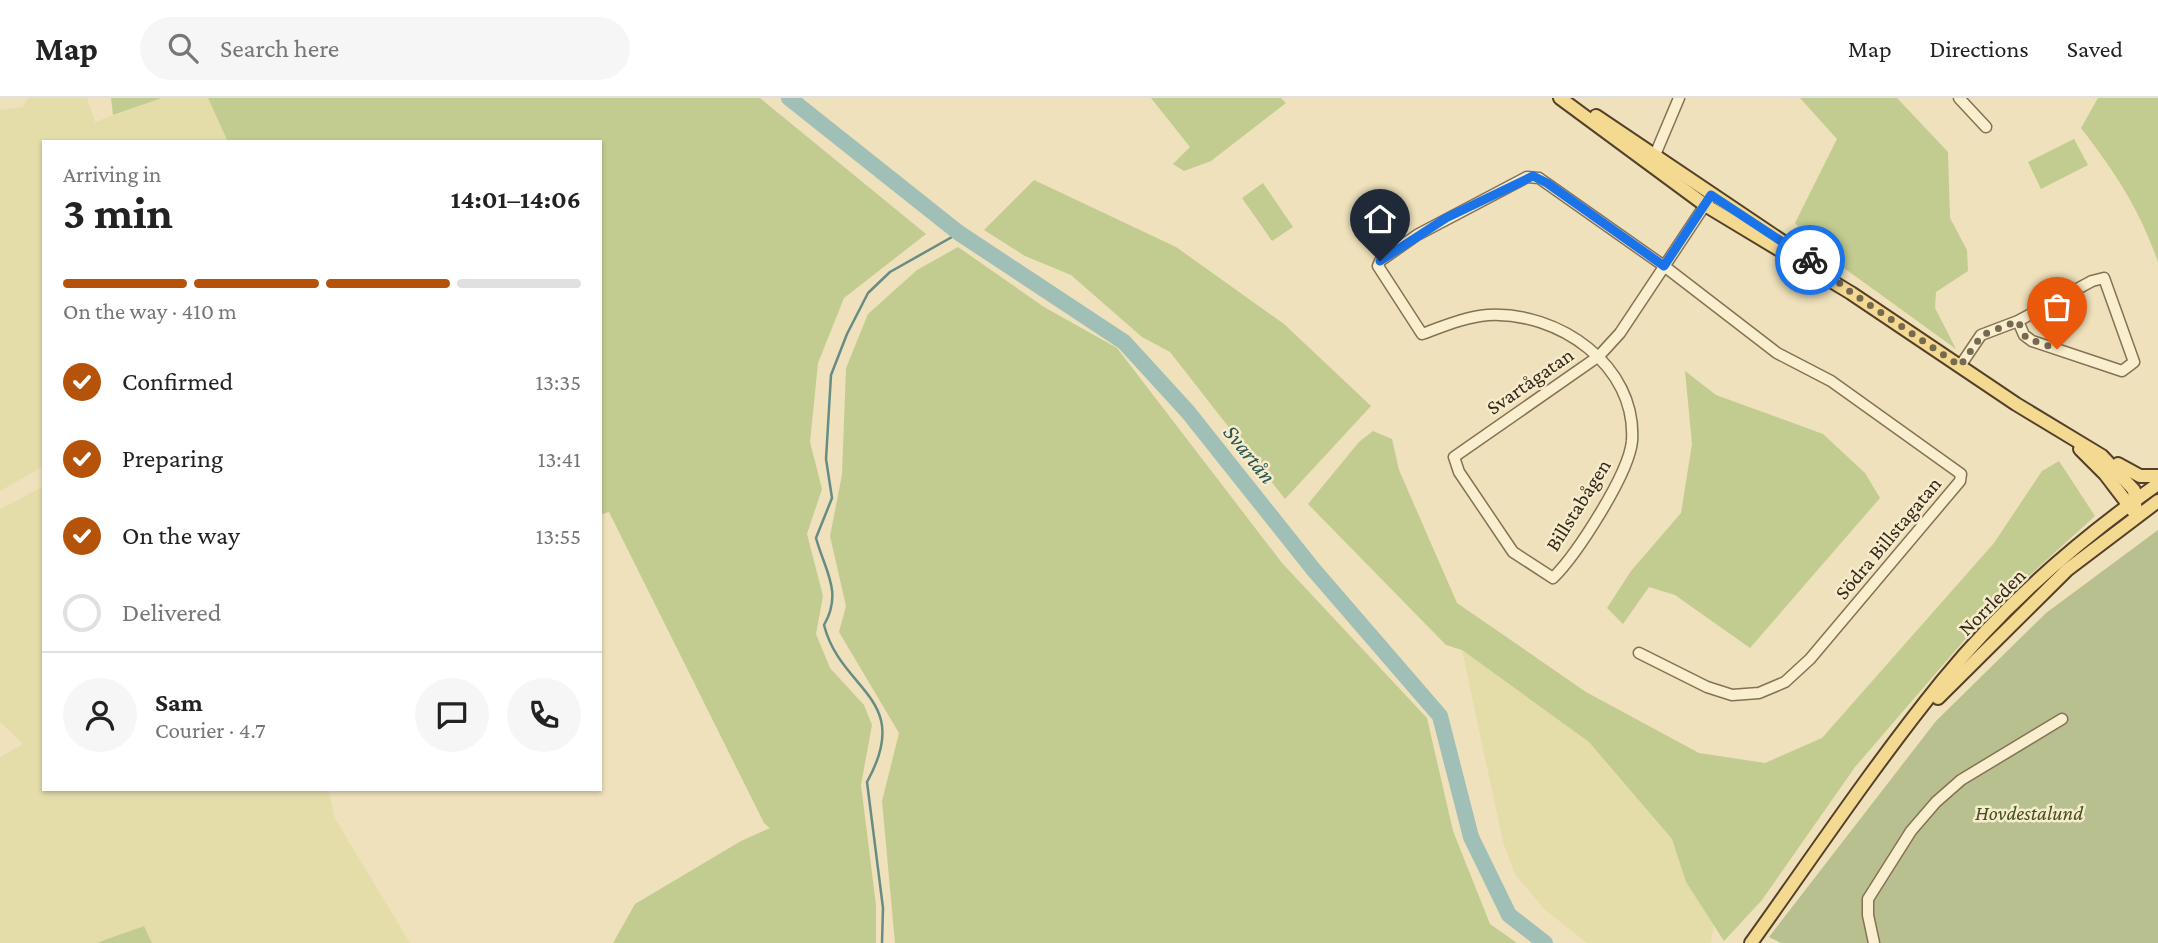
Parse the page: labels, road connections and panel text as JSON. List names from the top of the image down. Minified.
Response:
{"streets":{"main road":["Norrleden"],"street":["Svartågatan","Billstabågen","Södra Billstagatan"]},"crossings":[["Svartågatan","Billstabågen"],["Svartågatan","Södra Billstagatan"],["Billstabågen","Södra Billstagatan"]],"water":["Svartån"],"parks":["Hovdestalund"],"page":{"header":"Map","search":"Search here","nav":["Map","Directions","Saved"],"heading":["3 min","Arriving in","14:01–14:06"],"panel":["Sam","Courier · 4.7"],"bar":"On the way · 410 m","list":[["Confirmed","13:35"],["Preparing","13:41"],["On the way","13:55"],"Delivered"]}}
